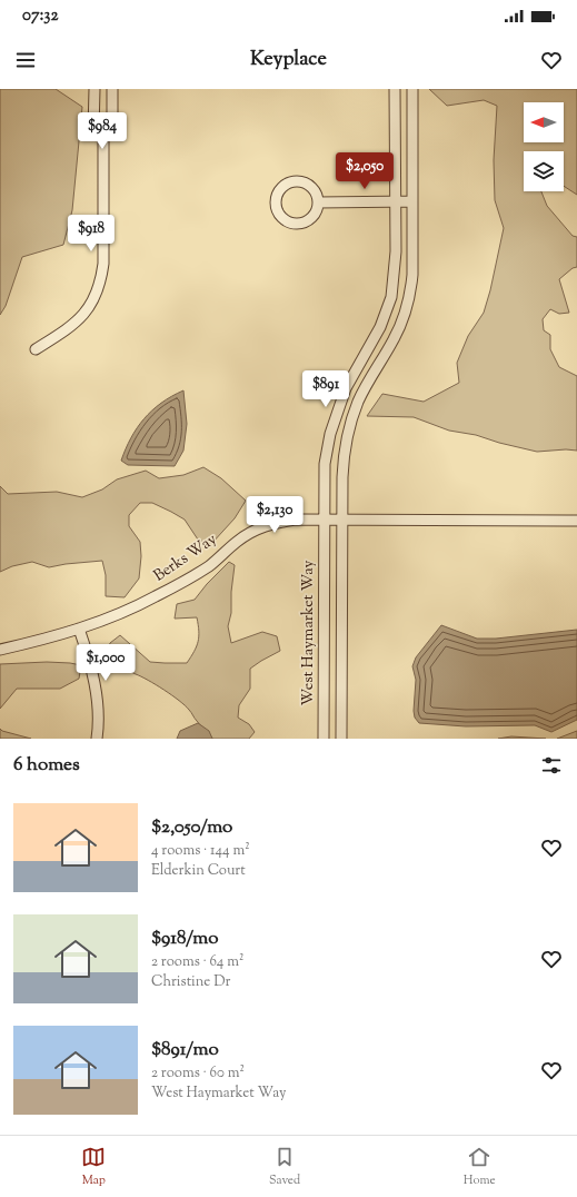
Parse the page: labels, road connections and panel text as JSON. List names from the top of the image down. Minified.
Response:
{"streets":{"street":["Berks Way","West Haymarket Way"]},"crossings":[["Berks Way","West Haymarket Way"]],"north":"left","page":{"status":"07:32","header":"Keyplace","price":["$984","$2,050","$918","$891","$2,130","$1,000"],"heading":"6 homes","list":[{"name":"$2,050/mo","note":"4 rooms · 144 m² · Elderkin Court"},{"name":"$918/mo","note":"2 rooms · 64 m² · Christine Dr"},{"name":"$891/mo","note":"2 rooms · 60 m² · West Haymarket Way"}],"tabs":["Map","Saved","Home"]}}
